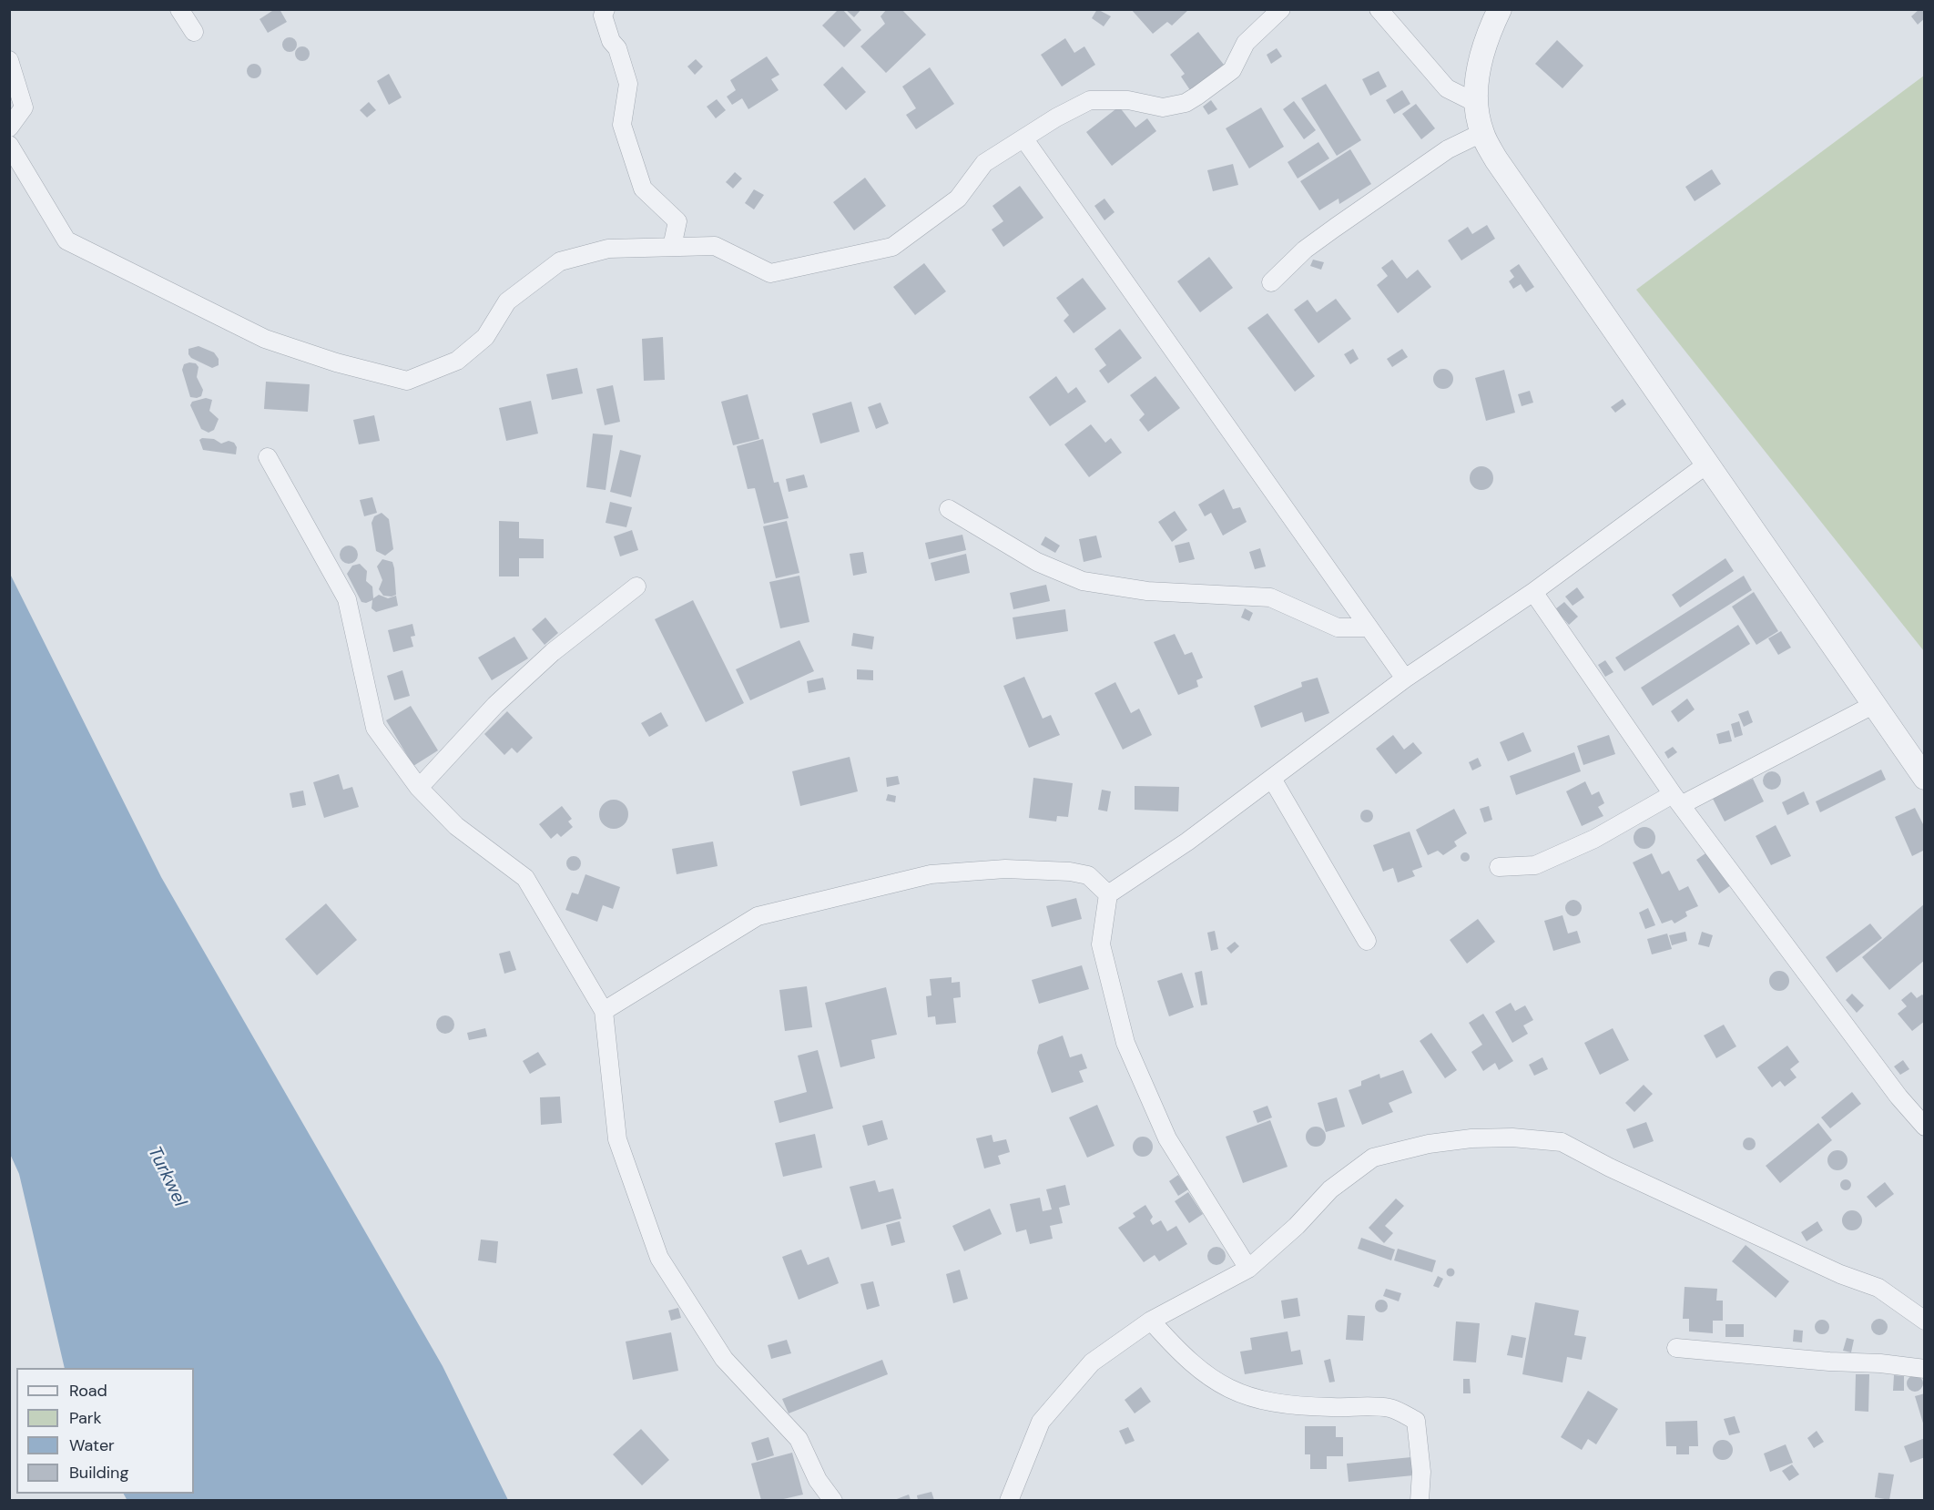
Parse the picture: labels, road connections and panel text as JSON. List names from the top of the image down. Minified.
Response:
{"water":["Turkwel"],"legend":["Road","Park","Water","Building"]}
